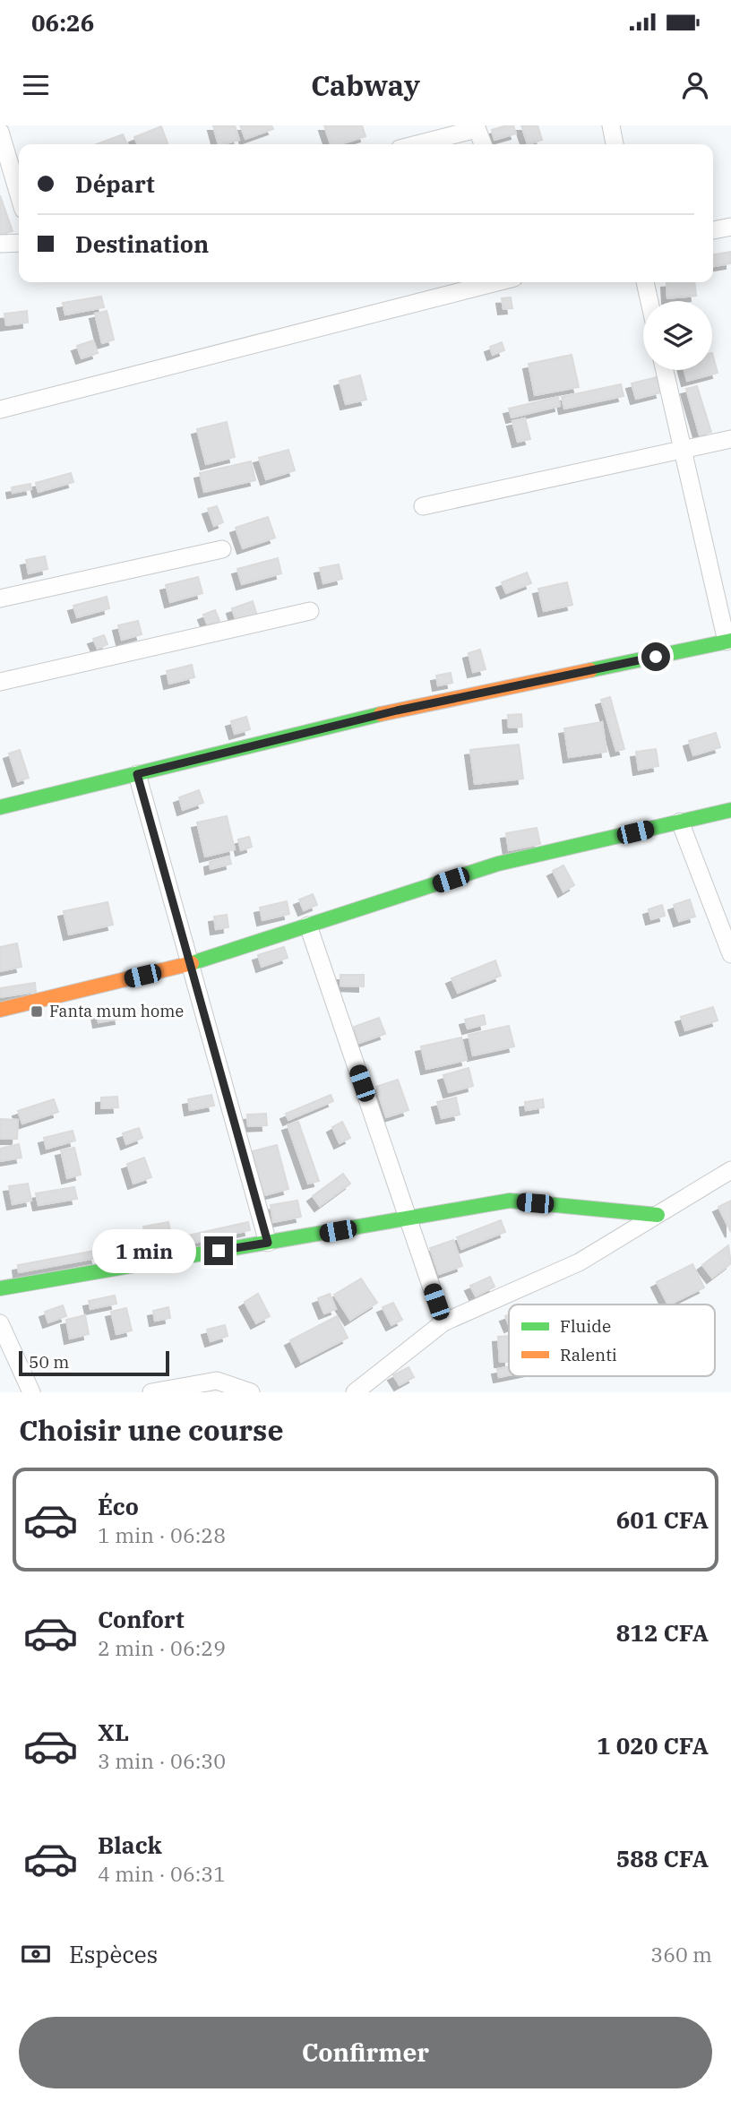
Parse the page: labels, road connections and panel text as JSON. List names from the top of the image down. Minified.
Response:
{"places":{"transit":["Fanta mum home"]},"legend":["Fluide","Ralenti"],"scale_bar":"50 m","page":{"status":"06:26","header":"Cabway","banner":["Départ","Destination"],"bubble":"1 min","scale":"50 m","heading":"Choisir une course","list":[{"name":"Éco","note":"1 min · 06:28","value":"601 CFA"},{"name":"Confort","note":"2 min · 06:29","value":"812 CFA"},{"name":"XL","note":"3 min · 06:30","value":"1 020 CFA"},{"name":"Black","note":"4 min · 06:31","value":"588 CFA"}],"pay":["Espèces","360 m"],"buttons":"Confirmer"}}
